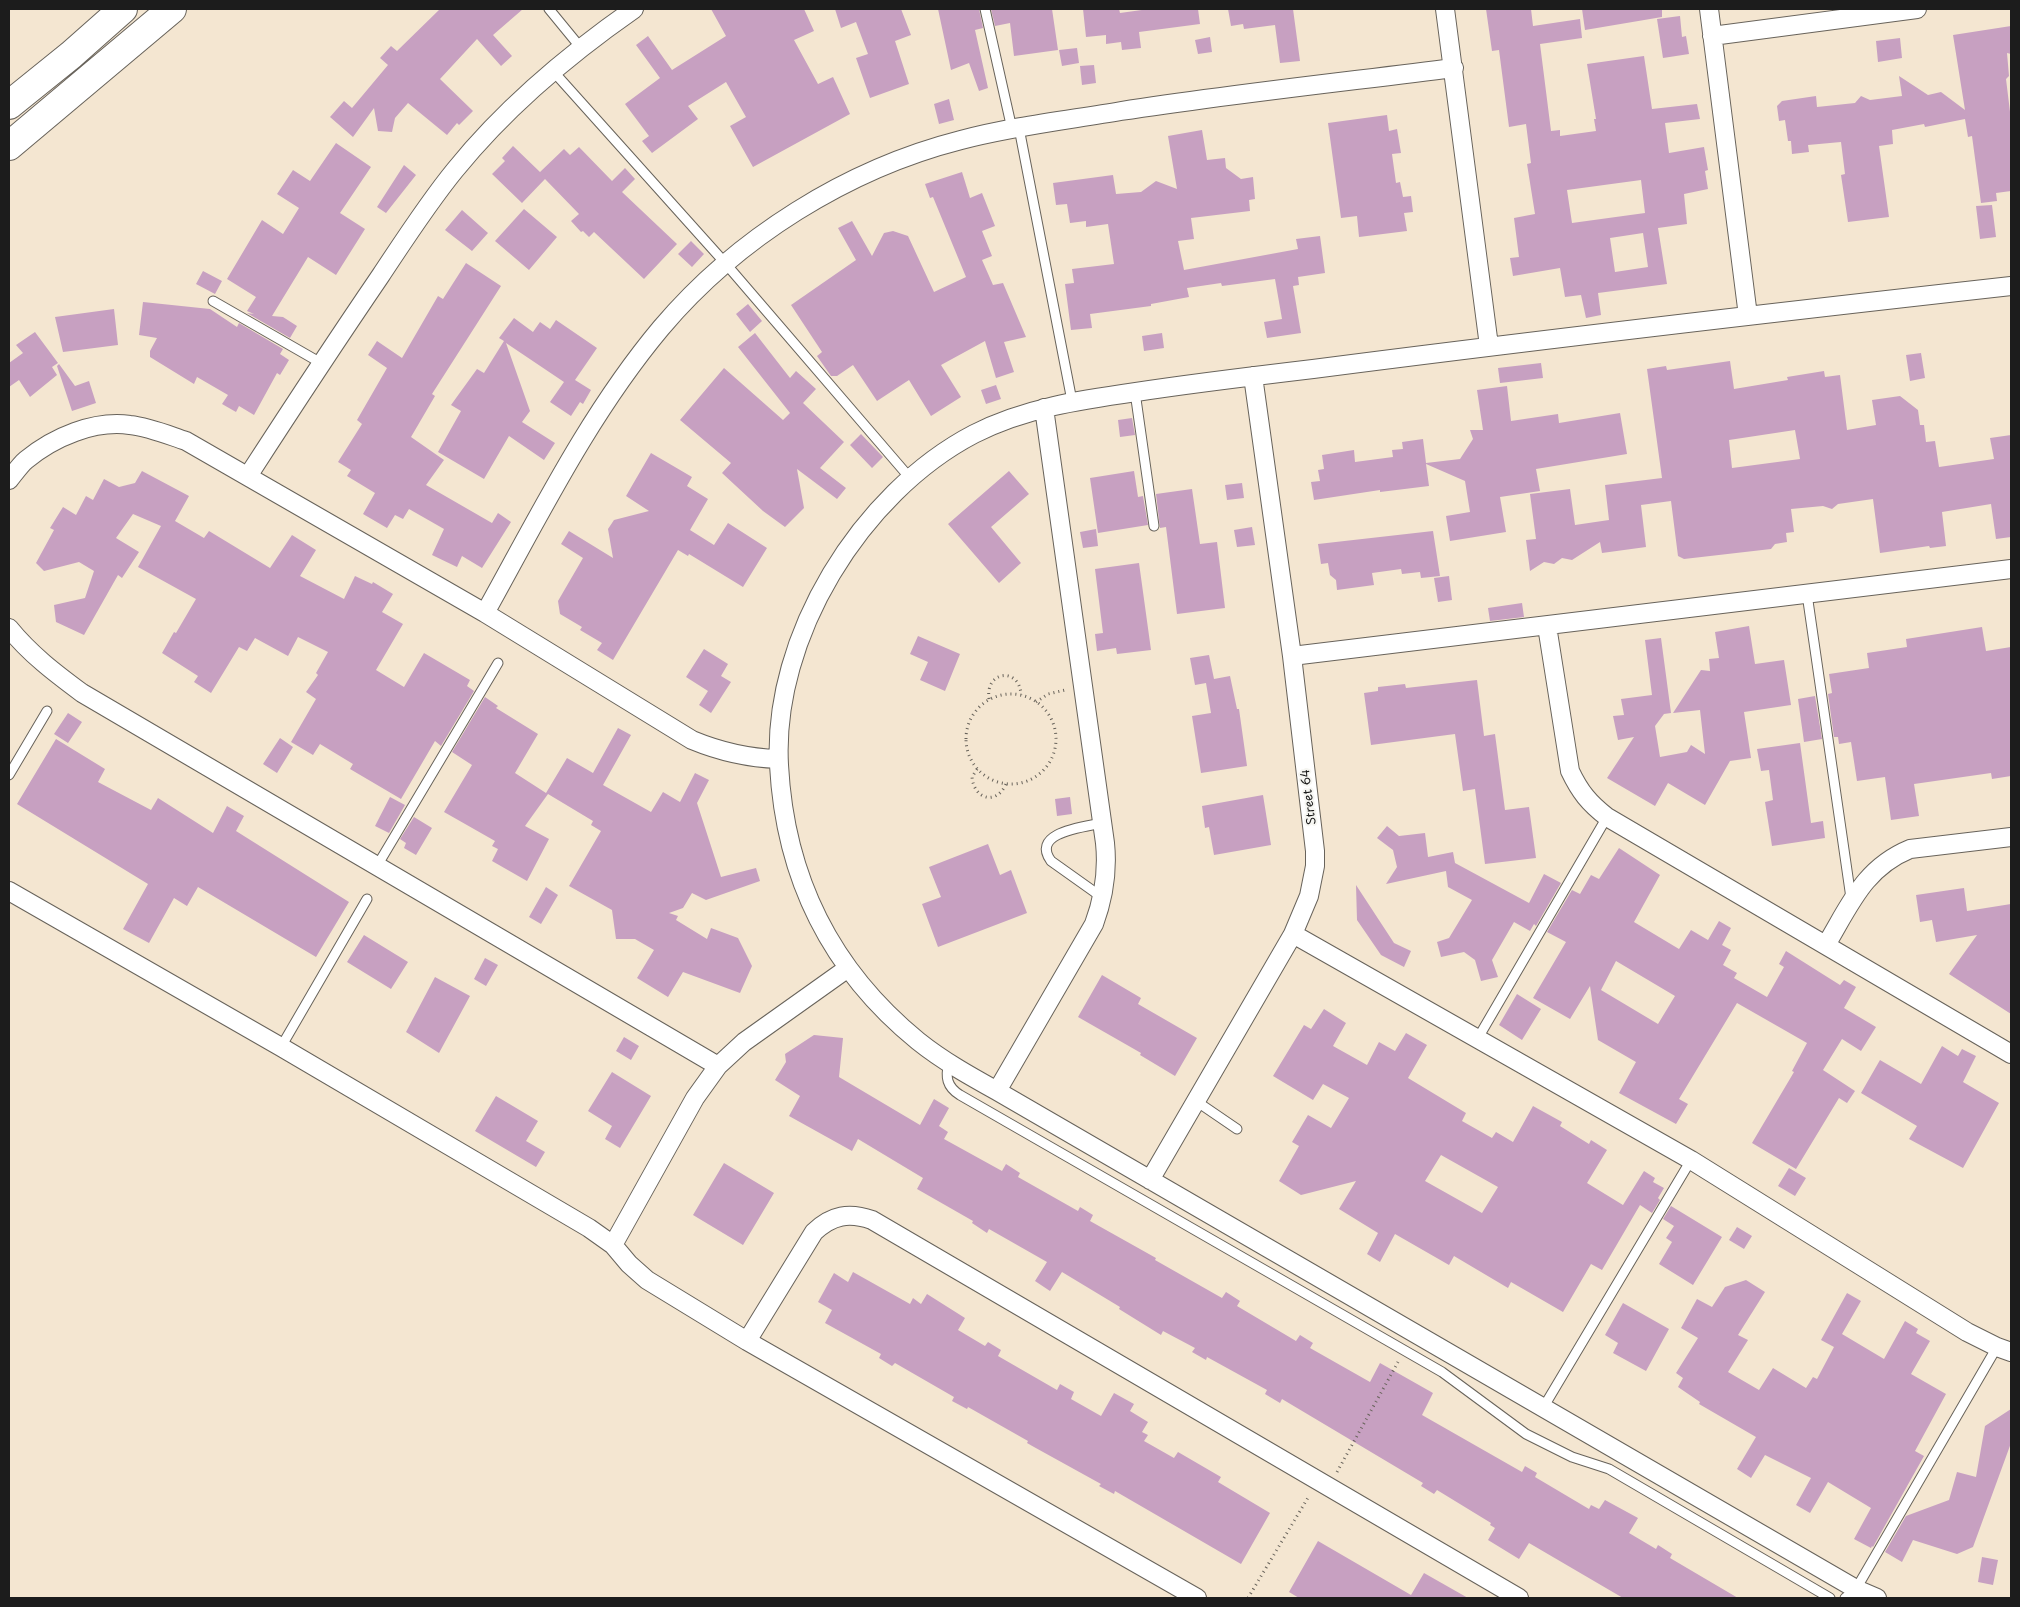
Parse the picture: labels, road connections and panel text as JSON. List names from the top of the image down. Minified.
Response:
{"streets":{"street":["Street 64"]}}
